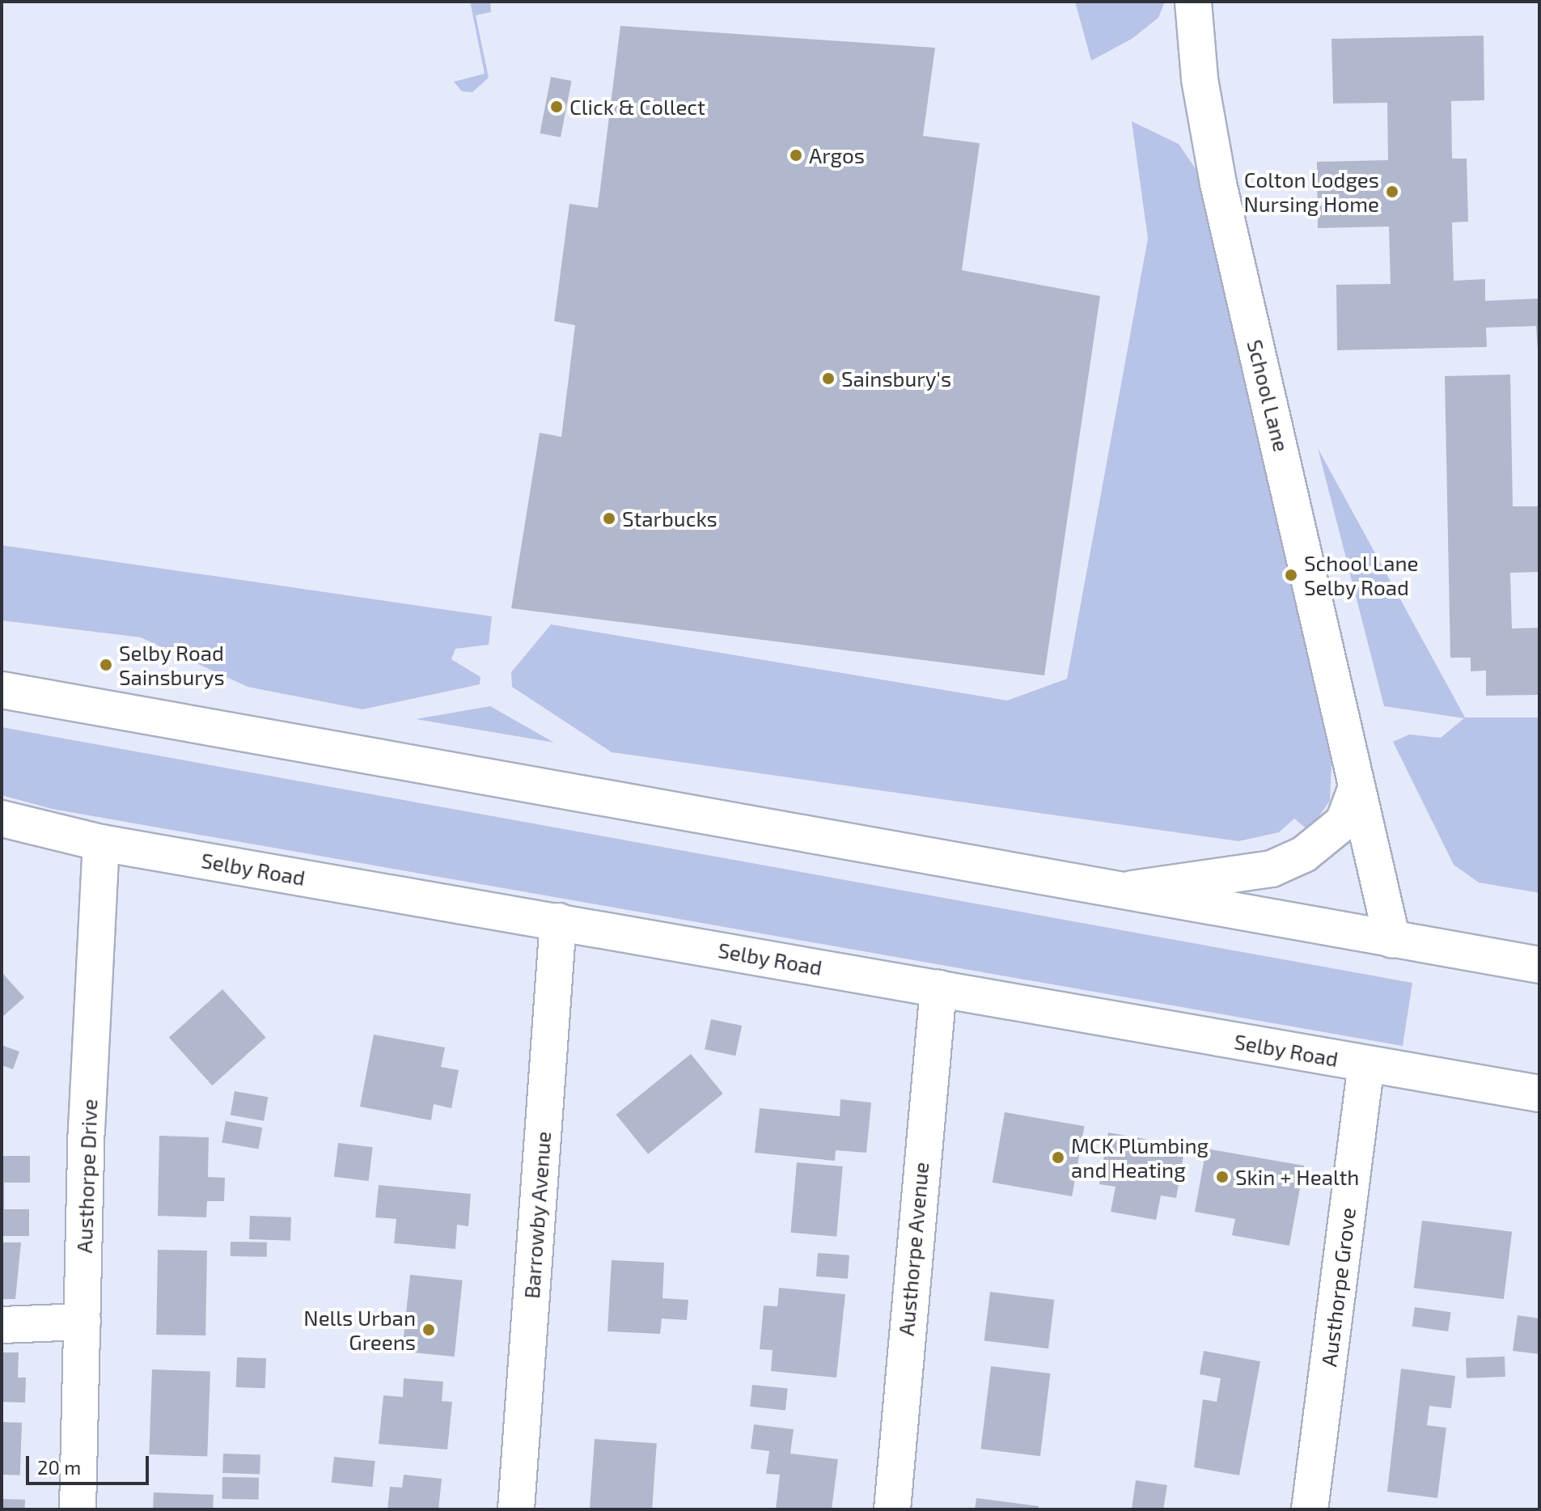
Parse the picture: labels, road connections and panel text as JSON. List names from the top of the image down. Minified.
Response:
{"streets":{"street":["School Lane","Selby Road","Austhorpe Drive","Barrowby Avenue","Austhorpe Avenue","Austhorpe Grove"]},"crossings":[["Selby Road","Austhorpe Drive"],["Selby Road","Barrowby Avenue"],["Selby Road","Austhorpe Avenue"],["Selby Road","Austhorpe Grove"]],"places":["Click & Collect","Argos","Colton Lodges Nursing Home","Sainsbury's","Starbucks","School Lane Selby Road","Selby Road Sainsburys","MCK Plumbing and Heating","Skin + Health","Nells Urban Greens"],"scale_bar":"20 m"}
